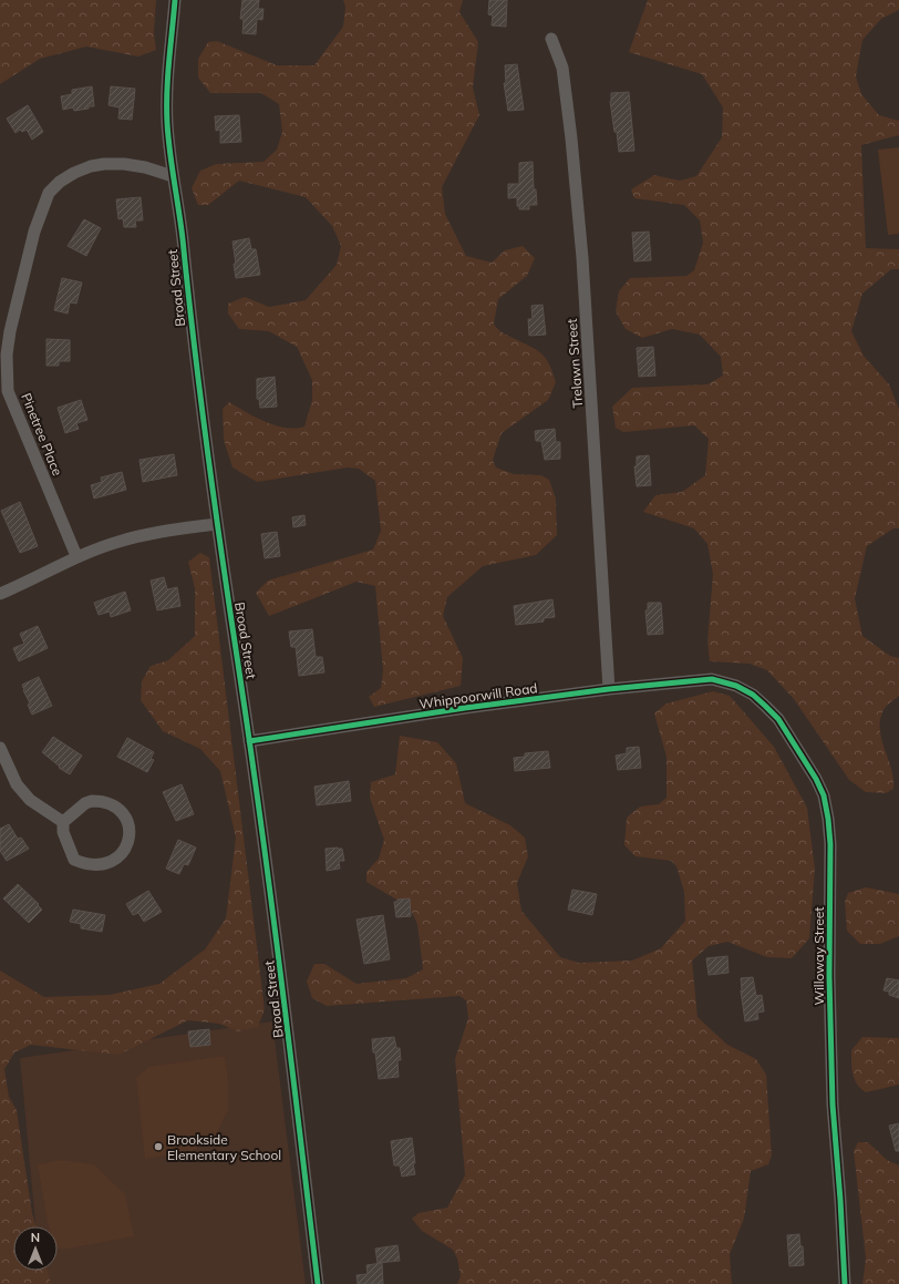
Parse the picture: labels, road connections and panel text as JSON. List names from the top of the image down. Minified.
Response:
{"streets":{"street":["Broad Street","Trelawn Street","Pinetree Place","Whippoorwill Road","Willoway Street"]},"crossings":[["Broad Street","Pinetree Place"],["Broad Street","Whippoorwill Road"],["Trelawn Street","Whippoorwill Road"],["Whippoorwill Road","Willoway Street"]],"places":["Brookside Elementary School"],"north":"top"}
